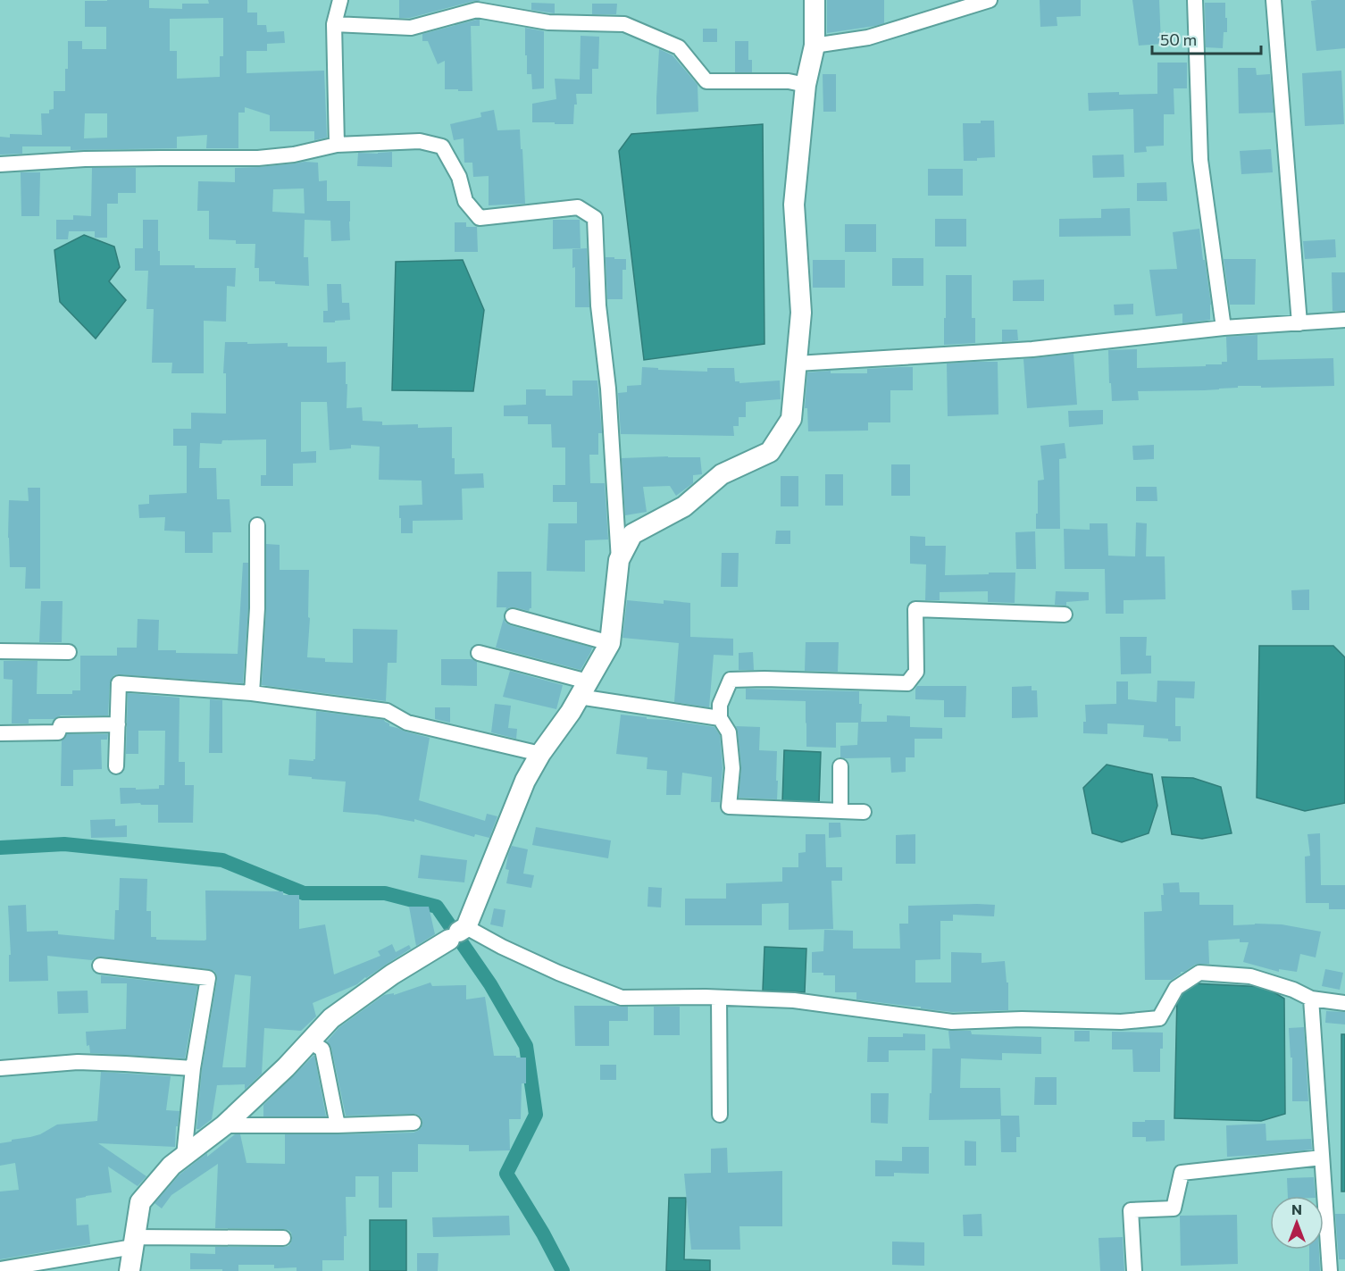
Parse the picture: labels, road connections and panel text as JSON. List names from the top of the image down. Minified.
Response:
{"scale_bar":"50 m","north":"top"}
